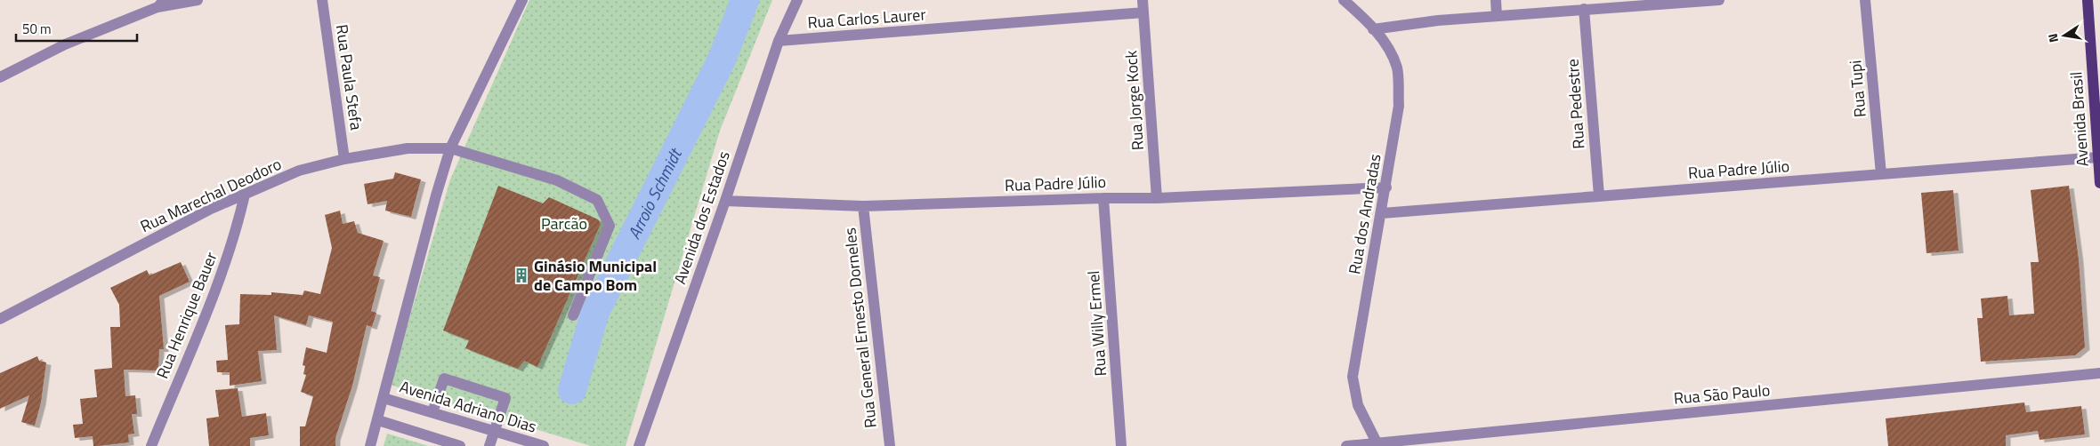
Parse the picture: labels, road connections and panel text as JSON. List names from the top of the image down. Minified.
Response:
{"streets":{"main road":["Avenida Brasil"],"street":["Rua Carlos Laurer","Rua Paula Stefa","Rua Tupi","Rua Jorge Kock","Rua Pedestre","Rua Padre Júlio","Rua Marechal Deodoro","Rua dos Andradas","Avenida dos Estados","Rua Henrique Bauer","Rua Willy Ermel","Rua General Ernesto Dorneles","Rua São Paulo","Avenida Adriano Dias"]},"crossings":[["Rua Carlos Laurer","Rua Jorge Kock"],["Rua Carlos Laurer","Avenida dos Estados"],["Rua Paula Stefa","Rua Marechal Deodoro"],["Rua Tupi","Rua Padre Júlio"],["Rua Jorge Kock","Rua Padre Júlio"],["Rua Pedestre","Rua Padre Júlio"],["Avenida Brasil","Rua Padre Júlio"],["Rua Padre Júlio","Rua dos Andradas"],["Rua Padre Júlio","Avenida dos Estados"],["Rua Padre Júlio","Rua Willy Ermel"],["Rua Padre Júlio","Rua General Ernesto Dorneles"],["Rua Marechal Deodoro","Rua Henrique Bauer"],["Rua dos Andradas","Rua São Paulo"]],"water":["Arroio Schmidt"],"parks":["Parcão"],"places":{"building":["Ginásio Municipal de Campo Bom"]},"scale_bar":"50 m","north":"left"}
